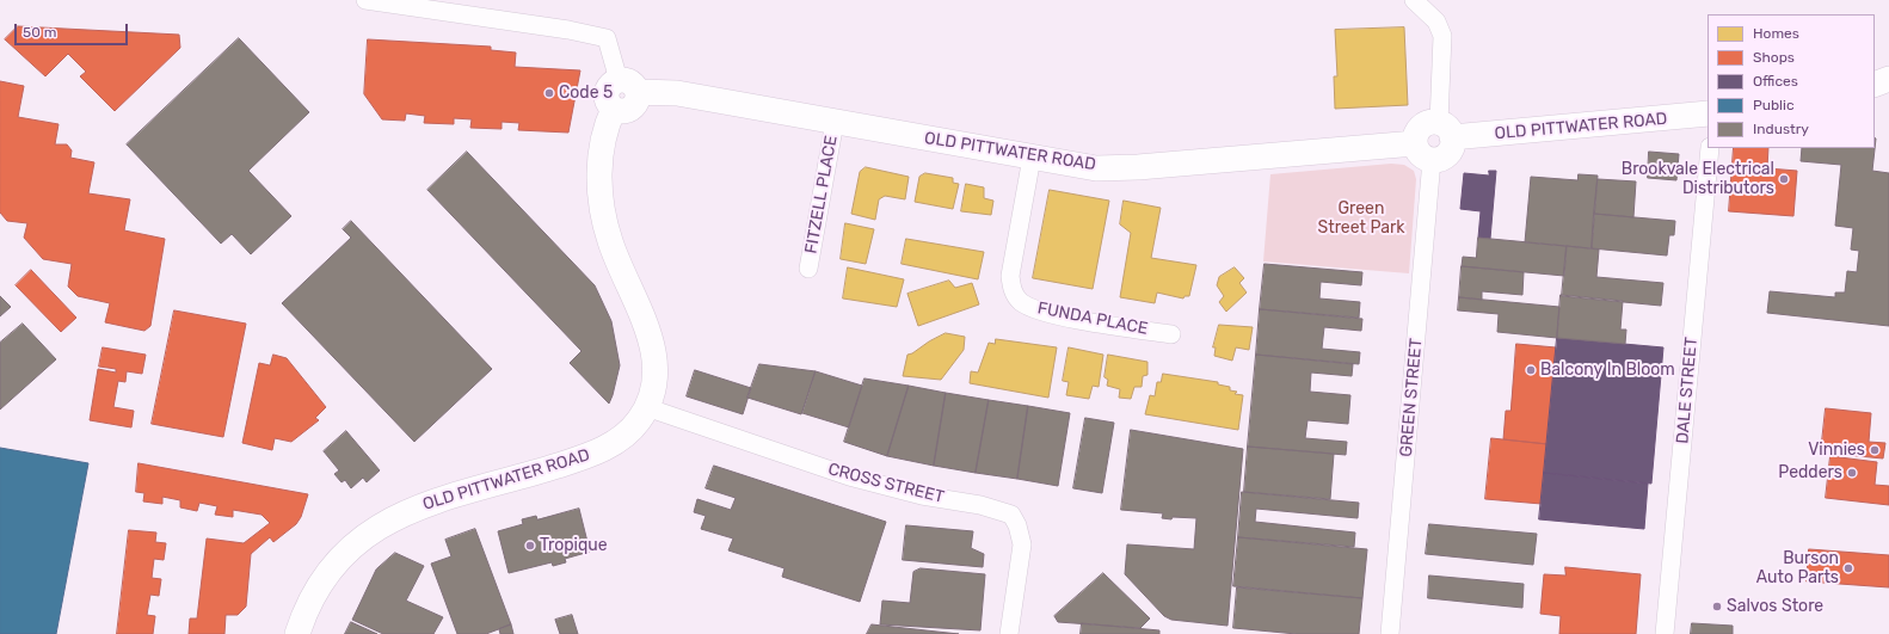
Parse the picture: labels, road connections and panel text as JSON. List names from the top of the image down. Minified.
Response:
{"streets":{"street":["OLD PITTWATER ROAD","FITZELL PLACE","FUNDA PLACE","DALE STREET","GREEN STREET","CROSS STREET"]},"crossings":[["OLD PITTWATER ROAD","FITZELL PLACE"],["OLD PITTWATER ROAD","FUNDA PLACE"],["OLD PITTWATER ROAD","GREEN STREET"],["OLD PITTWATER ROAD","CROSS STREET"]],"parks":["Green Street Park"],"places":["Code 5","Brookvale Electrical Distributors","Balcony In Bloom","Vinnies","Pedders","Tropique","Burson Auto Parts","Salvos Store"],"legend":["Homes","Shops","Offices","Public","Industry"],"scale_bar":"50 m"}
